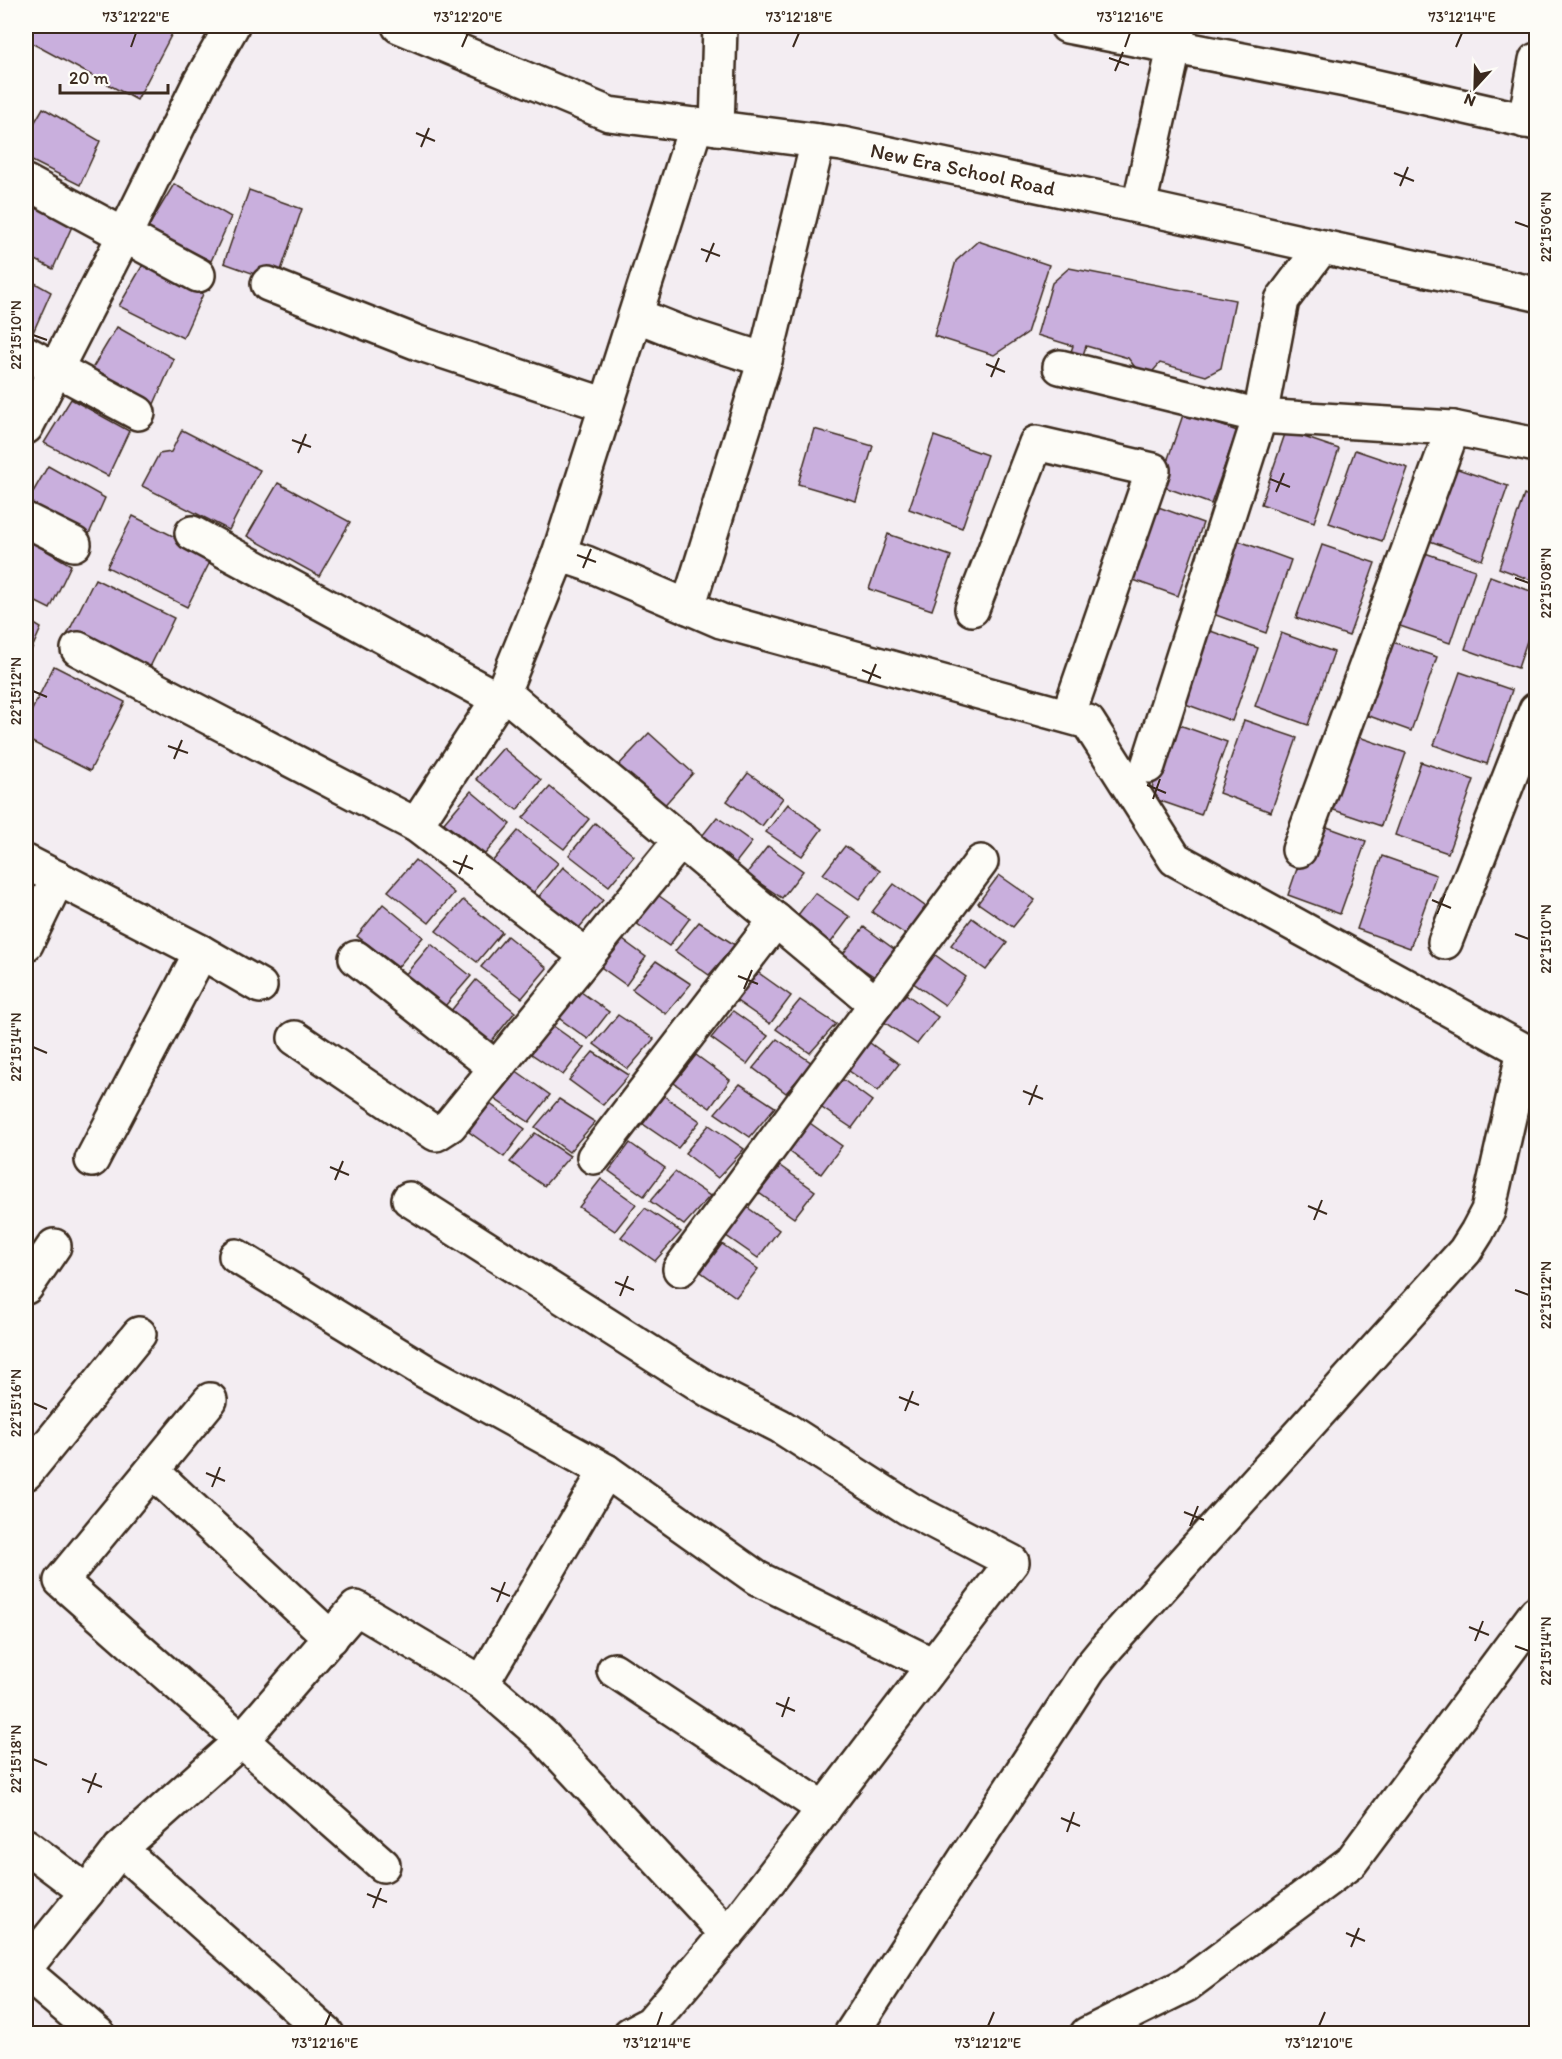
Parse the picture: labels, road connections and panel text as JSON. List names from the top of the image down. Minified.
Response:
{"streets":{"street":["New Era School Road"]},"scale_bar":"20 m","north":"bottom","coordinates":["73°12'22\"E","73°12'20\"E","73°12'18\"E","73°12'16\"E","73°12'14\"E","22°15'06\"N","22°15'10\"N","22°15'08\"N","22°15'12\"N","22°15'14\"N","22°15'16\"N","22°15'18\"N","73°12'12\"E","73°12'10\"E"]}
